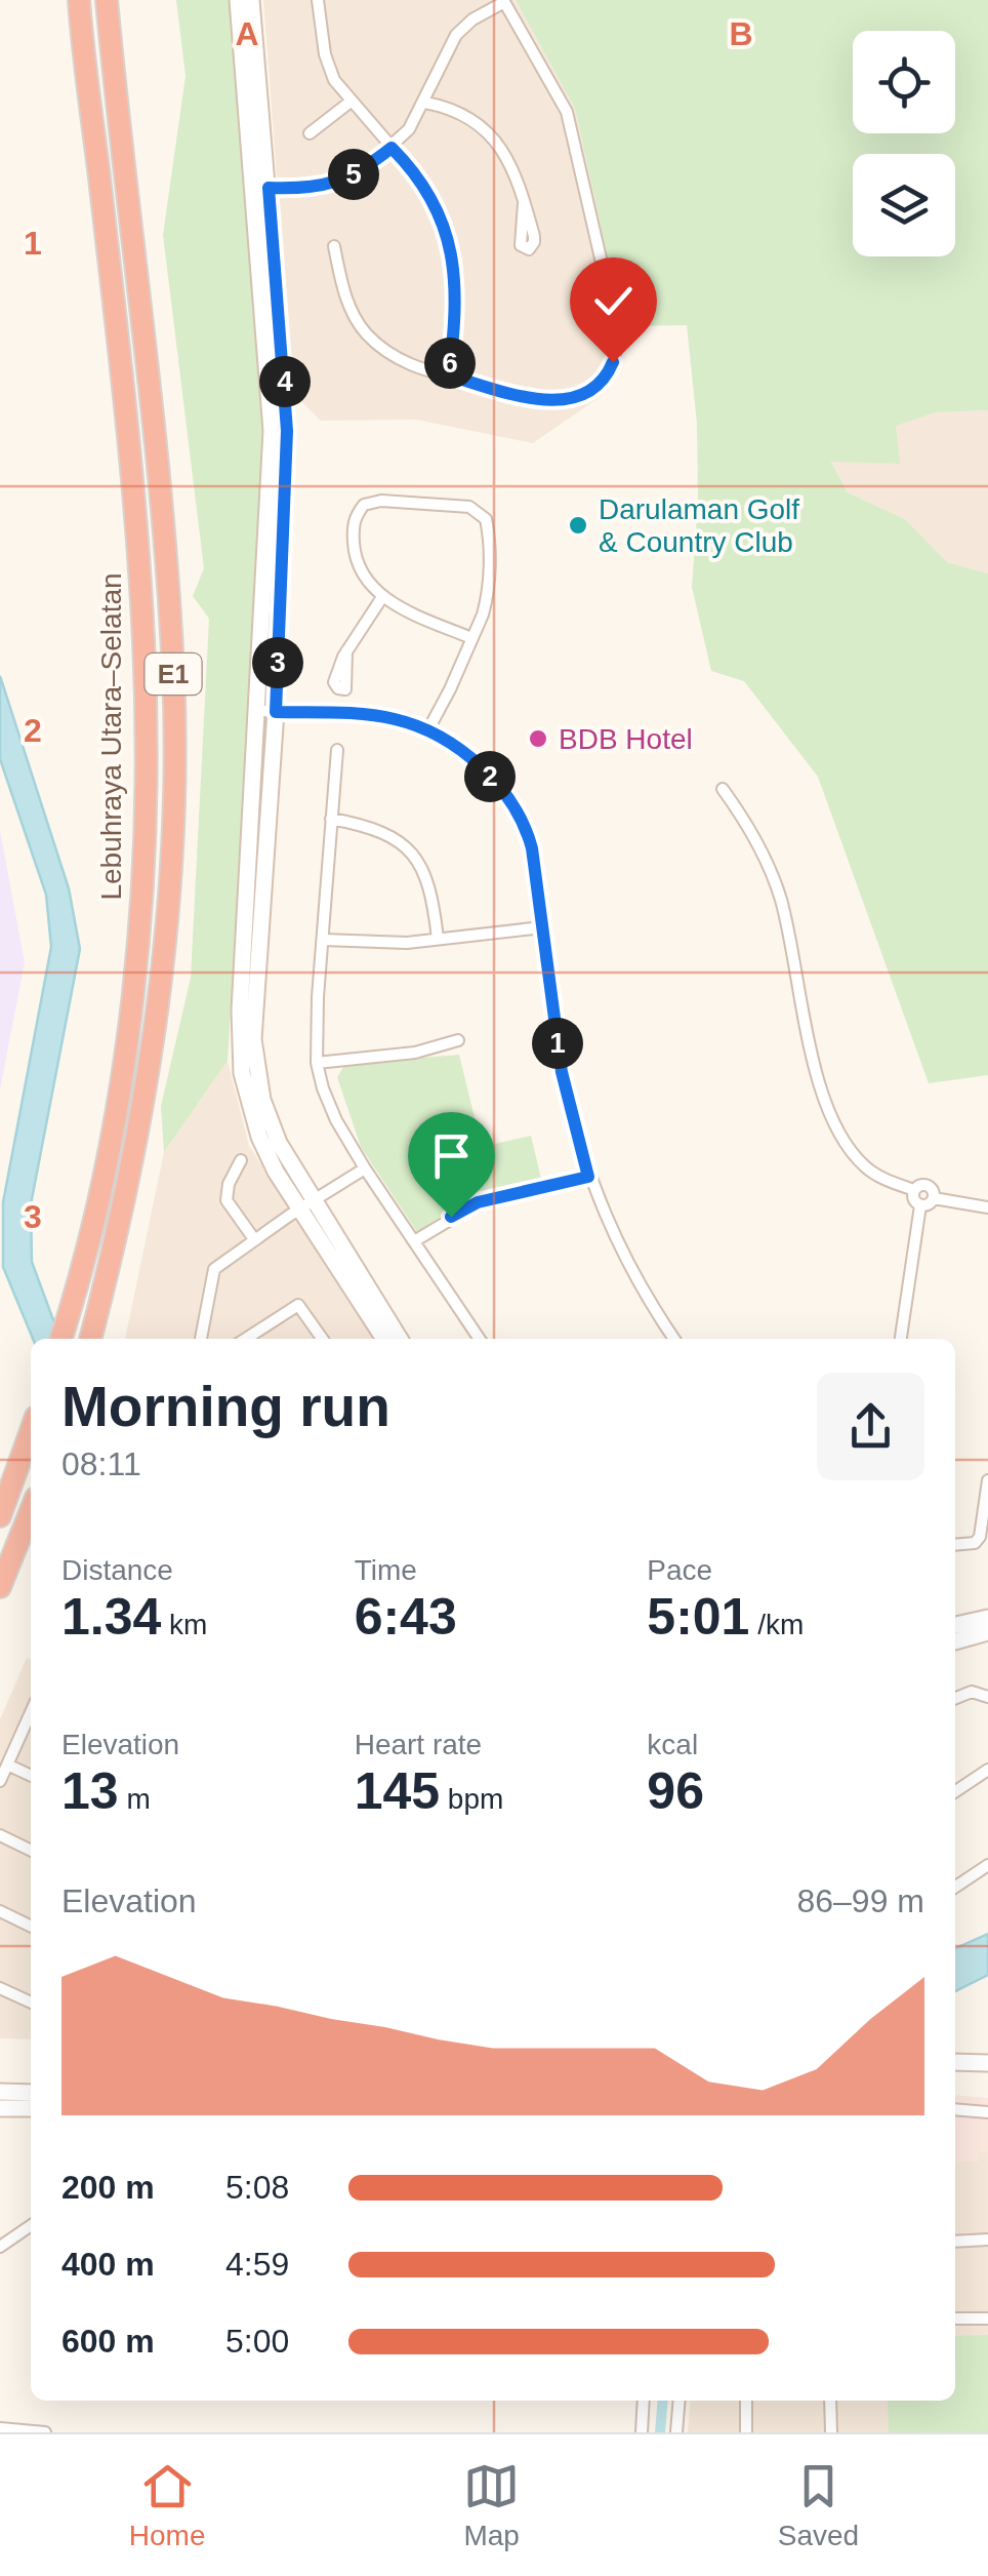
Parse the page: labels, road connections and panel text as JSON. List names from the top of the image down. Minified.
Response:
{"streets":{"highway":["E1","Lebuhraya Utara–Selatan"]},"places":["Darulaman Golf & Country Club","BDB Hotel"],"page":{"pins":["5","6","4","3","2","1"],"heading":["Morning run","08:11"],"stats":[["Distance","1.34 km"],["Time","6:43"],["Pace","5:01 /km"],["Elevation","13 m"],["Heart rate","145 bpm"],["kcal","96"]],"chart":["Elevation","86–99 m"],"list":[{"name":"200 m","note":"5:08"},{"name":"400 m","note":"4:59"},{"name":"600 m","note":"5:00"}],"tabs":["Home","Map","Saved"]},"grid":{"columns":["A","B"],"rows":["1","2","3"]}}
